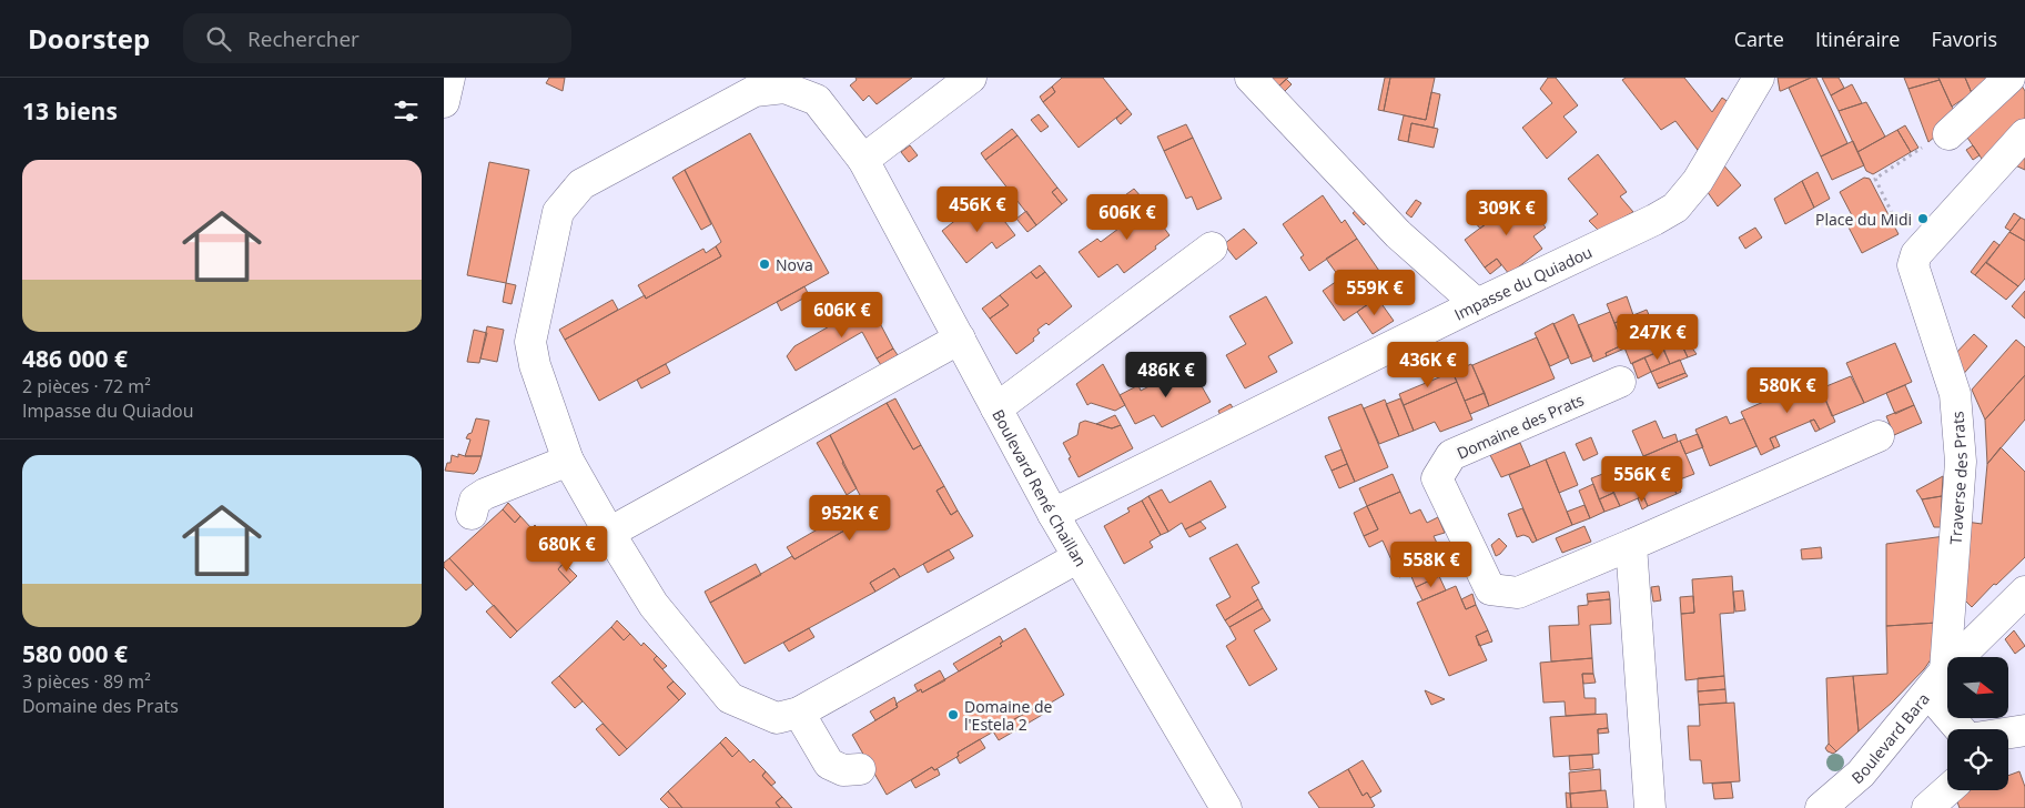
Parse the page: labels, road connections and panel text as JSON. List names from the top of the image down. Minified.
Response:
{"streets":{"street":["Impasse du Quiadou","Domaine des Prats","Traverse des Prats","Boulevard René Chaillan","Boulevard Bara"]},"crossings":[["Impasse du Quiadou","Boulevard René Chaillan"],["Traverse des Prats","Boulevard Bara"]],"places":["Place du Midi","Nova","Domaine de l'Estela 2"],"north":"right","page":{"header":"Doorstep","search":"Rechercher","nav":["Carte","Itinéraire","Favoris"],"heading":"13 biens","list":[{"name":"486 000 €","note":"2 pièces · 72 m² · Impasse du Quiadou"},{"name":"580 000 €","note":"3 pièces · 89 m² · Domaine des Prats"}],"price":["456K €","309K €","606K €","559K €","606K €","247K €","436K €","486K €","580K €","556K €","952K €","680K €","558K €"]}}
